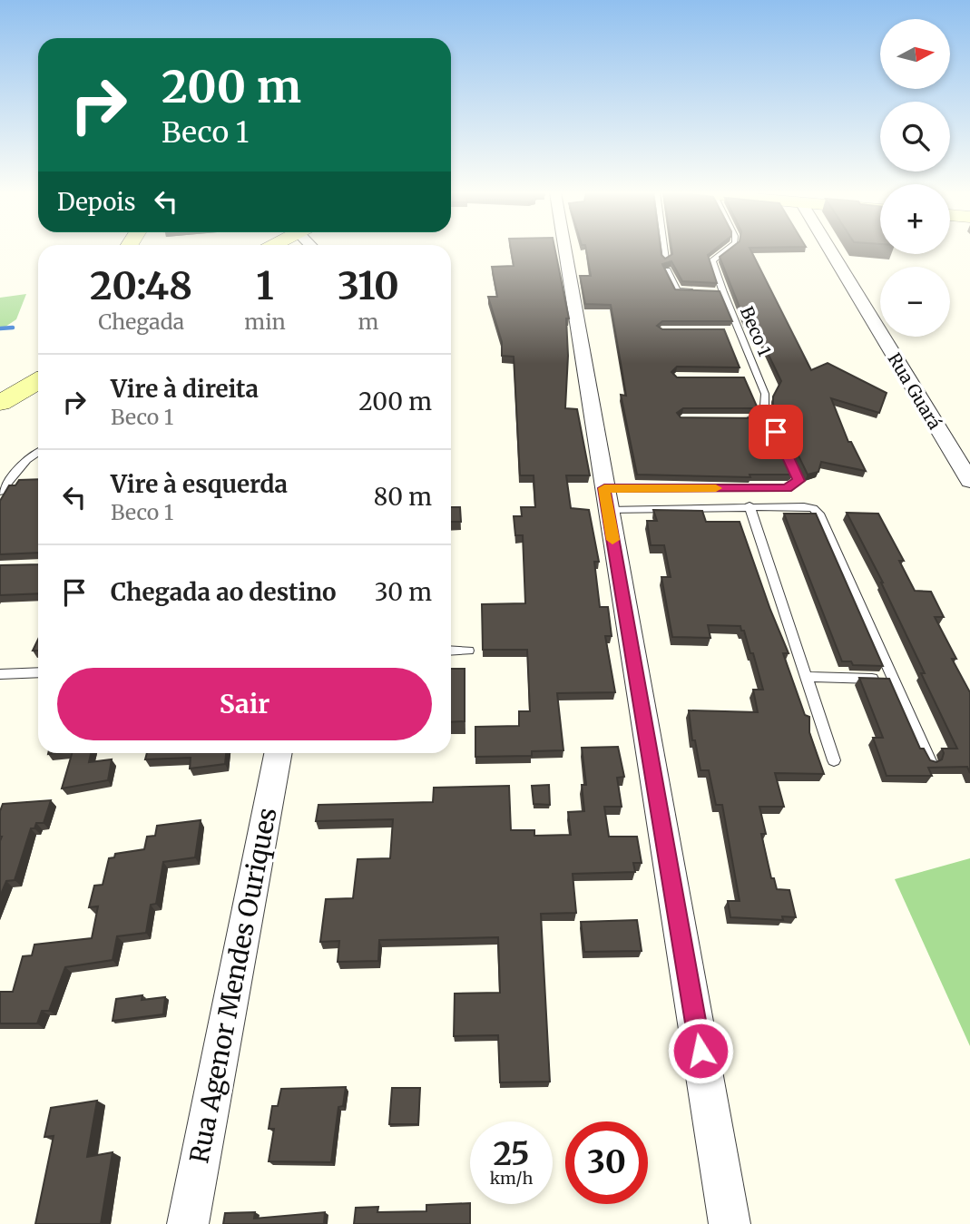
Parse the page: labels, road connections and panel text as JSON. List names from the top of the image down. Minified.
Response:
{"streets":{"street":["Rua Guará","Rua Agenor Mendes Ouriques"],"lane":["Beco 1"]},"north":"right","page":{"map_buttons":["+","−"],"turn":["200 m","Beco 1"],"then":"Depois","eta":["20:48","Chegada","1","min","310","m"],"list":[{"name":"Vire à direita","note":"Beco 1","value":"200 m"},{"name":"Vire à esquerda","note":"Beco 1","value":"80 m"},{"name":"Chegada ao destino","value":"30 m"}],"buttons":"Sair","speed":"25 km/h","limit":"30"}}
